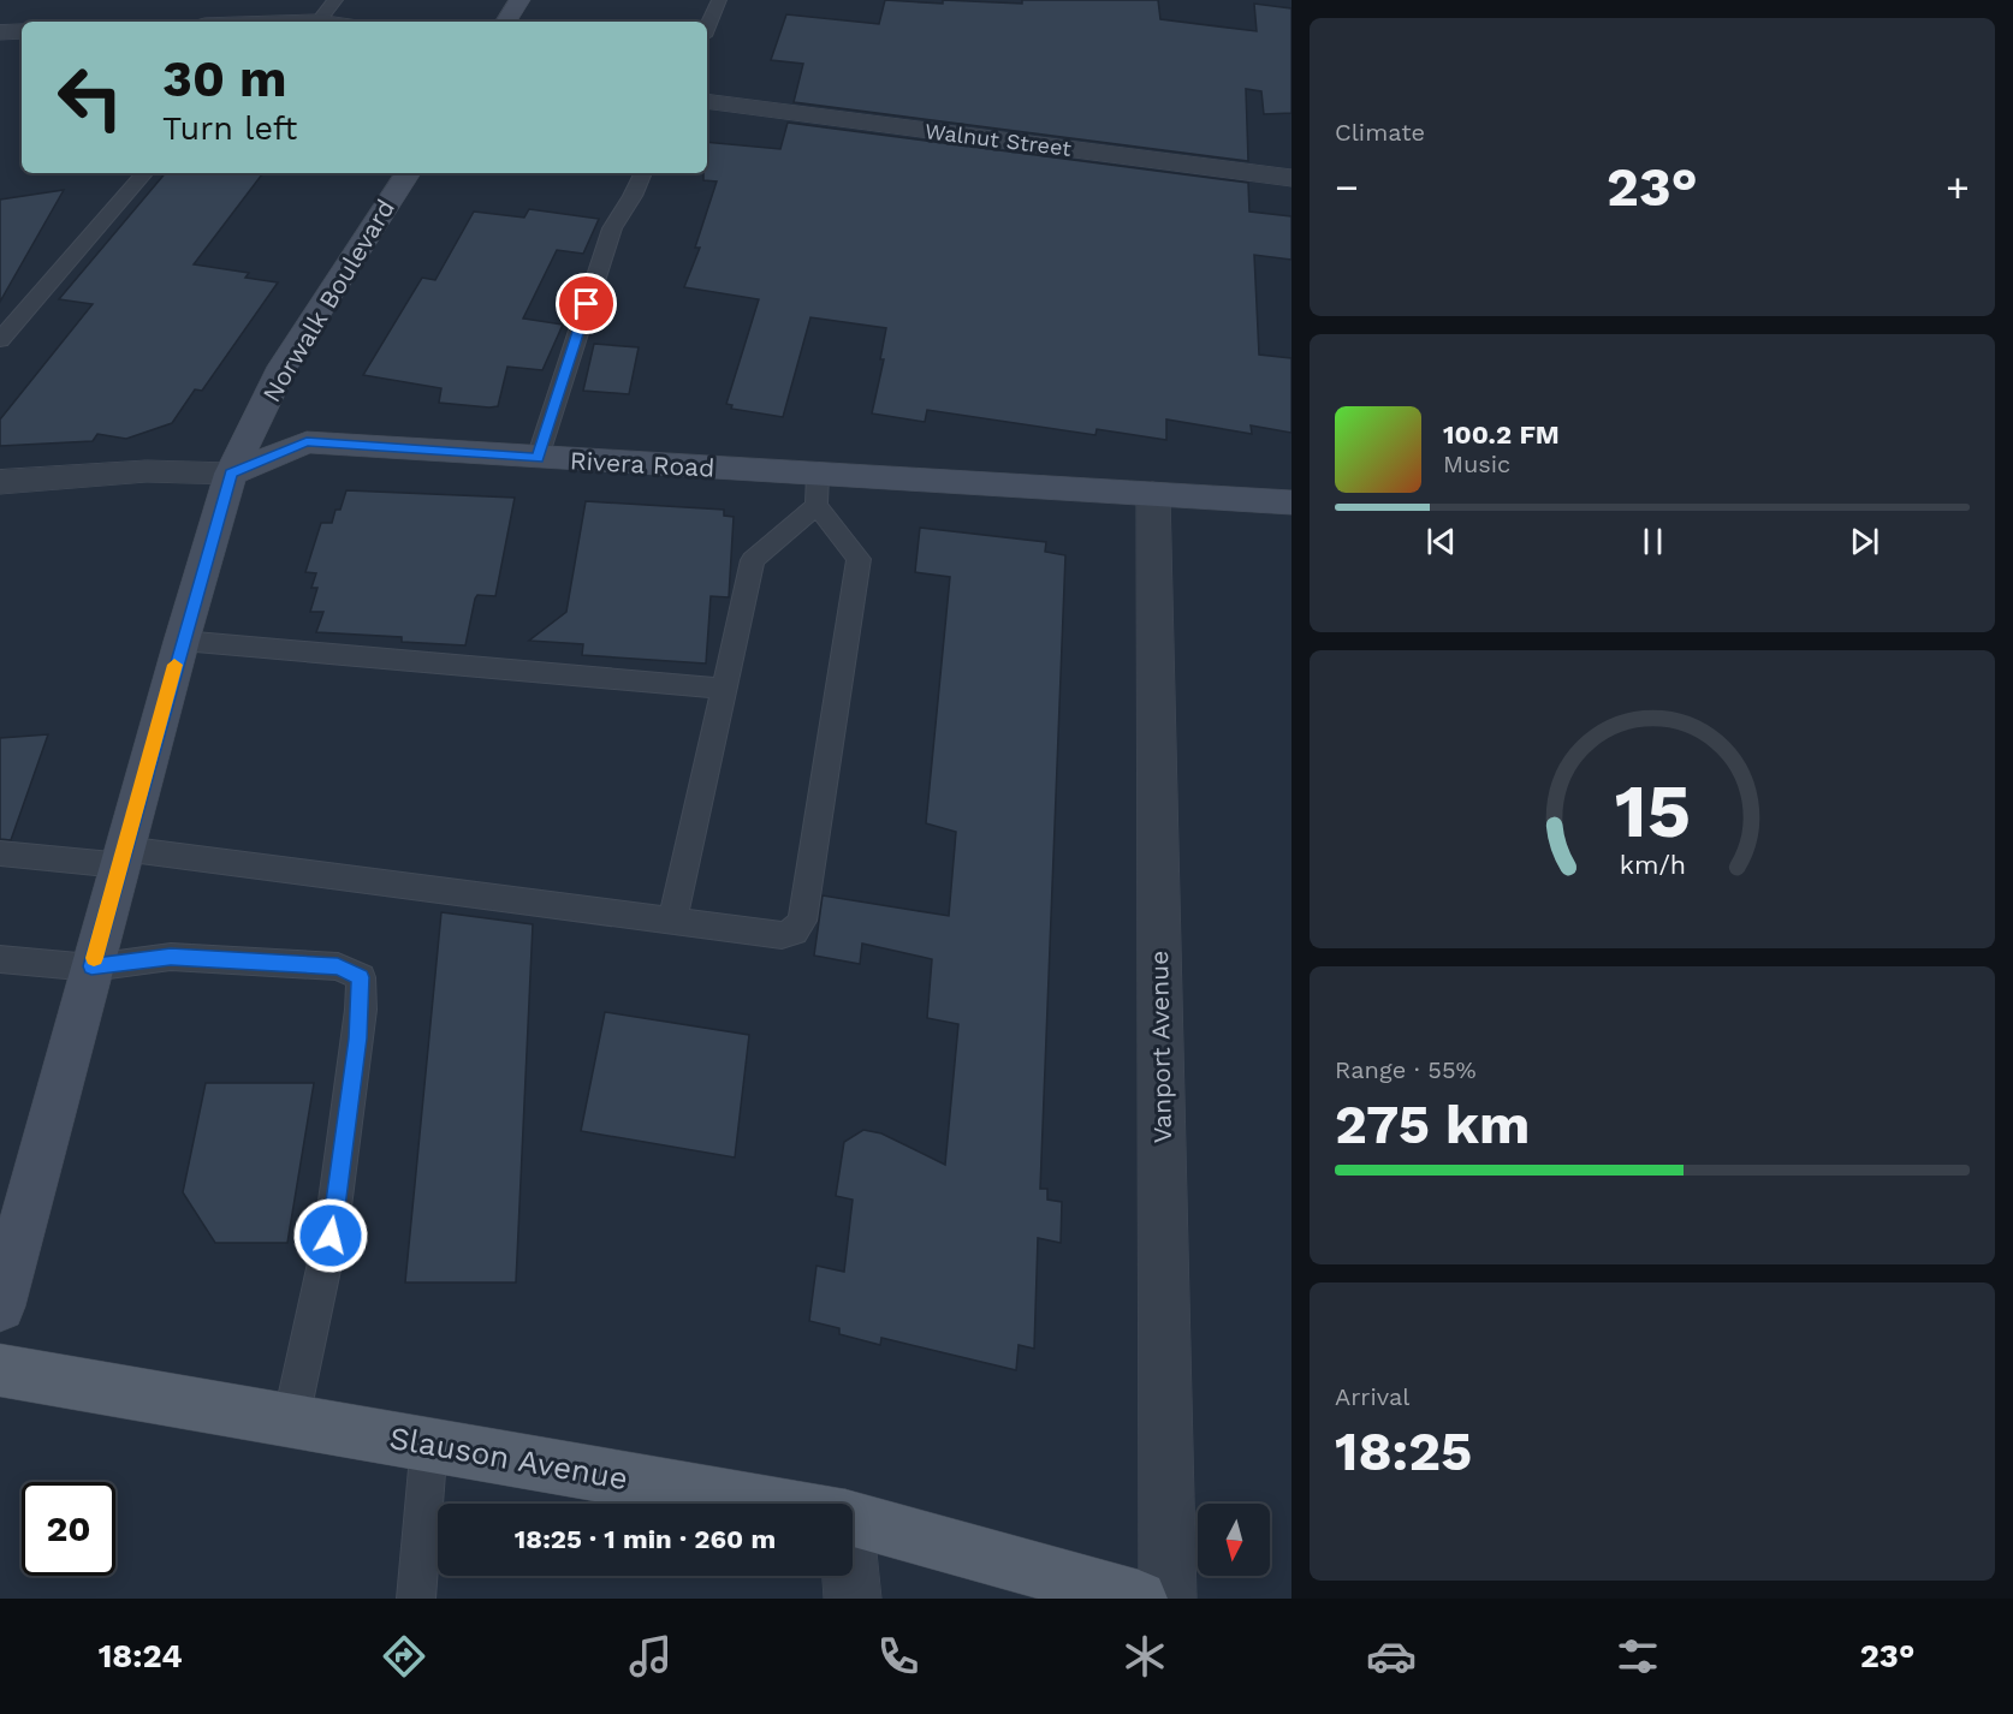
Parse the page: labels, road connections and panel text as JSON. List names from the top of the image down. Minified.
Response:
{"streets":{"main road":["Norwalk Boulevard","Rivera Road","Slauson Avenue"],"street":["Walnut Street","Vanport Avenue"]},"crossings":[["Norwalk Boulevard","Rivera Road"],["Rivera Road","Vanport Avenue"]],"north":"bottom","page":{"tile":["Climate",["Range · 55%","275 km"],["Arrival","18:25"]],"turn":["30 m","Turn left"],"heat":["−","23°","+"],"song":["100.2 FM","Music"],"limit":"20","trip":"18:25 · 1 min · 260 m","tabs":["18:24","23°"],"gauge":["15","km/h"]}}
